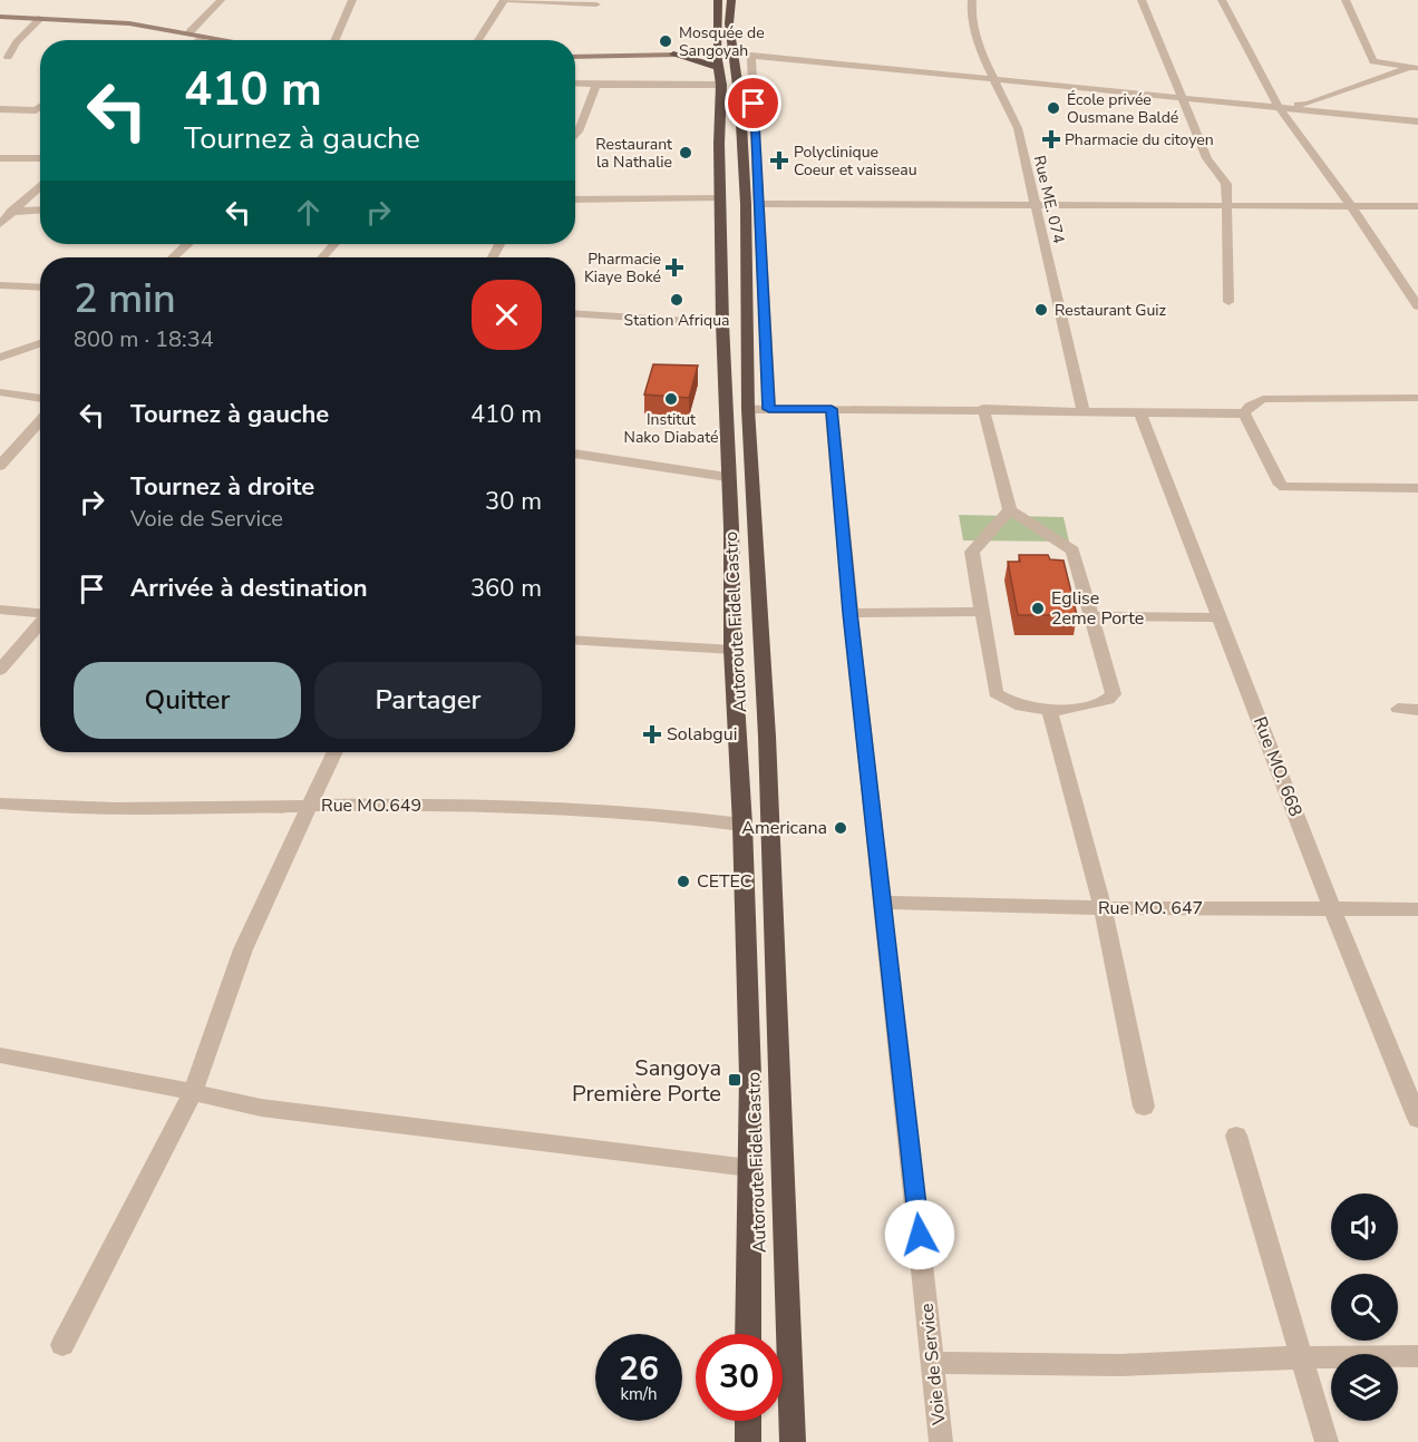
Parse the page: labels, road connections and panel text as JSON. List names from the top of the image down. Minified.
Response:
{"streets":{"highway":["Autoroute Fidel Castro"],"street":["Rue ME. 074","Rue MO. 668","Rue MO.649","Rue MO. 647","Voie de Service"]},"crossings":[["Autoroute Fidel Castro","Rue MO.649"],["Rue MO. 668","Rue MO. 647"],["Rue MO. 647","Voie de Service"]],"places":{"other":["Mosquée de Sangoyah","École privée Ousmane Baldé","Restaurant la Nathalie","Station Afriqua","Restaurant Guiz","Institut Nako Diabaté","Eglise 2eme Porte","Americana","CETEC"],"health":["Pharmacie du citoyen","Polyclinique Coeur et vaisseau","Pharmacie Kiaye Boké","Solabgui"],"transit":["Sangoya Première Porte"]},"page":{"turn":["410 m","Tournez à gauche"],"heading":["2 min","800 m · 18:34"],"list":[{"name":"Tournez à gauche","value":"410 m"},{"name":"Tournez à droite","note":"Voie de Service","value":"30 m"},{"name":"Arrivée à destination","value":"360 m"}],"buttons":["Quitter","Partager"],"speed":"26 km/h","limit":"30"}}
